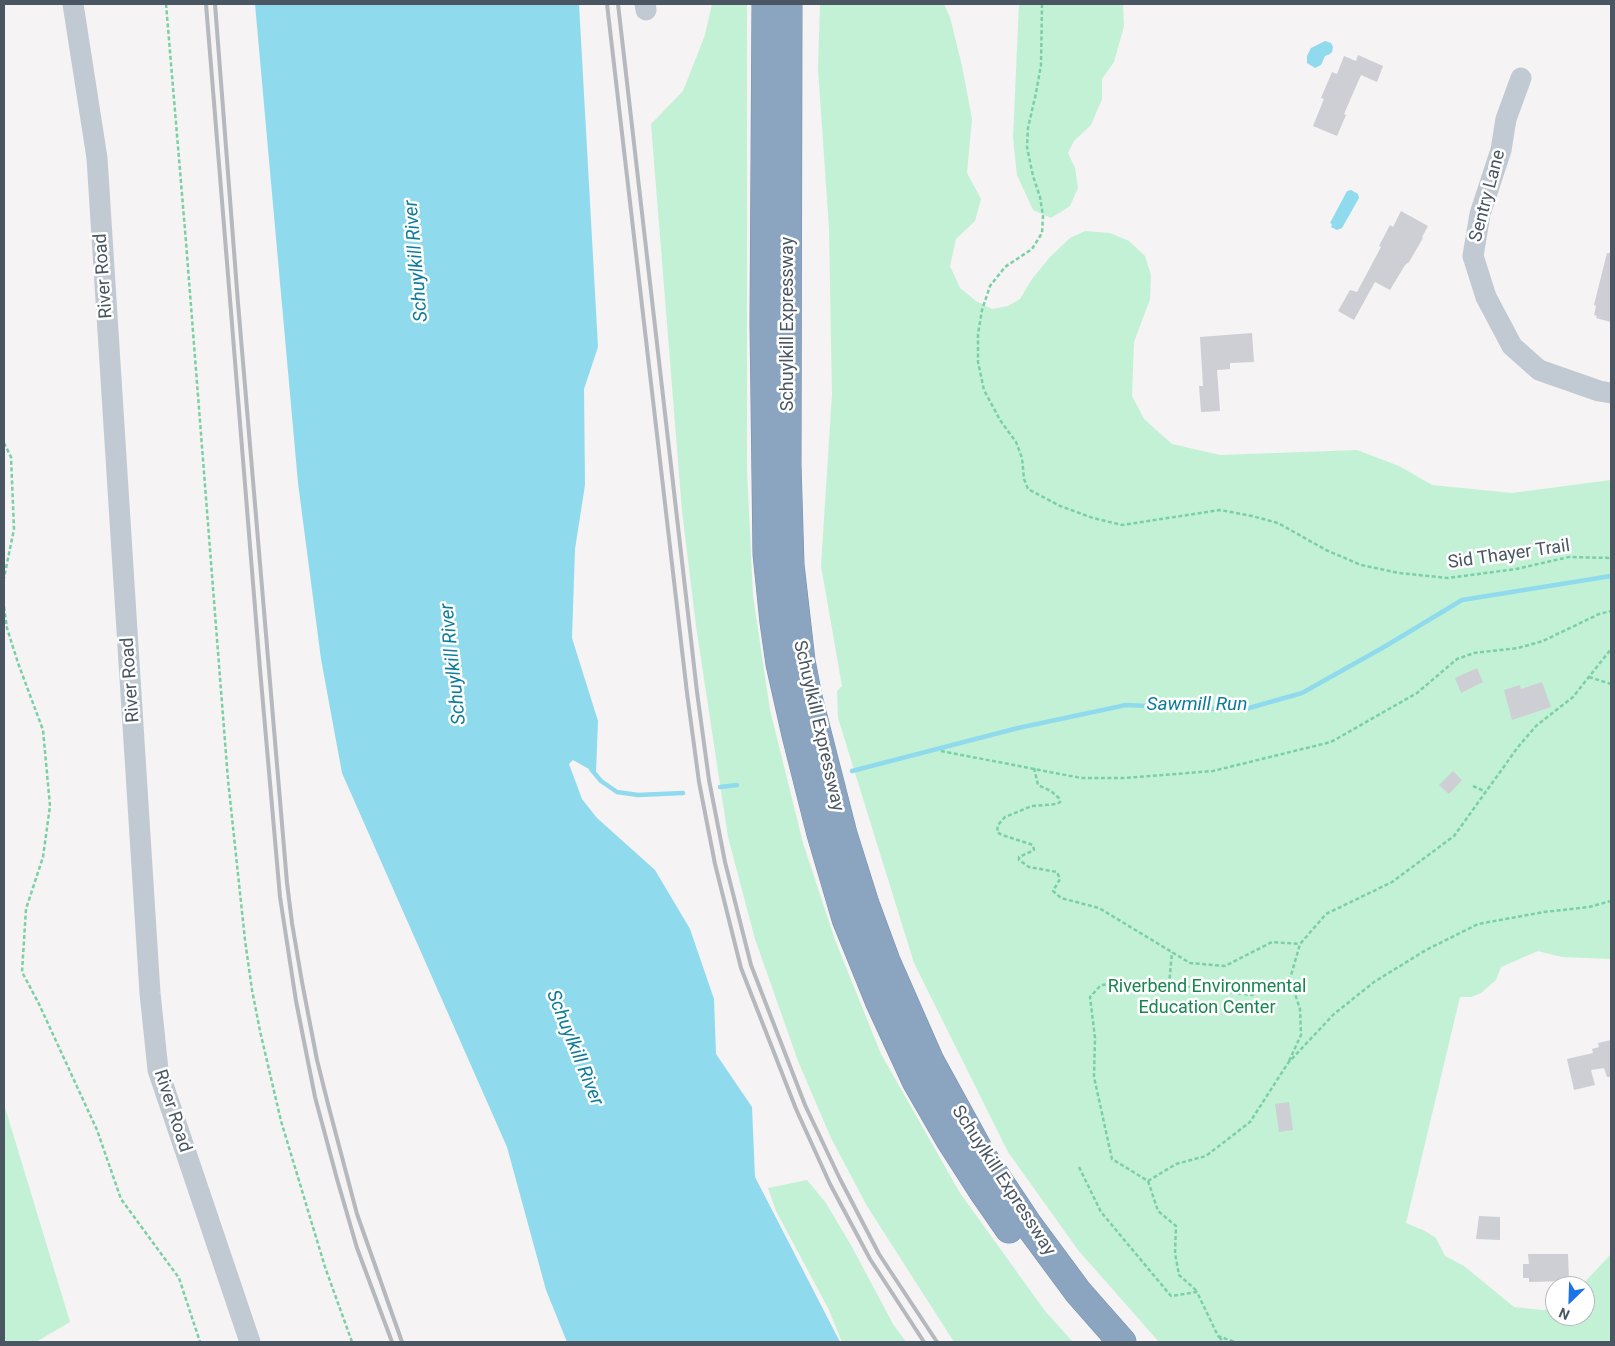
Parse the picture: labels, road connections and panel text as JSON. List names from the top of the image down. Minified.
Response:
{"streets":{"highway":["Schuylkill Expressway"],"street":["Sentry Lane","River Road"],"path":["Sid Thayer Trail"]},"water":["Schuylkill River","Sawmill Run"],"parks":["Riverbend Environmental Education Center"],"north":"bottom left"}
